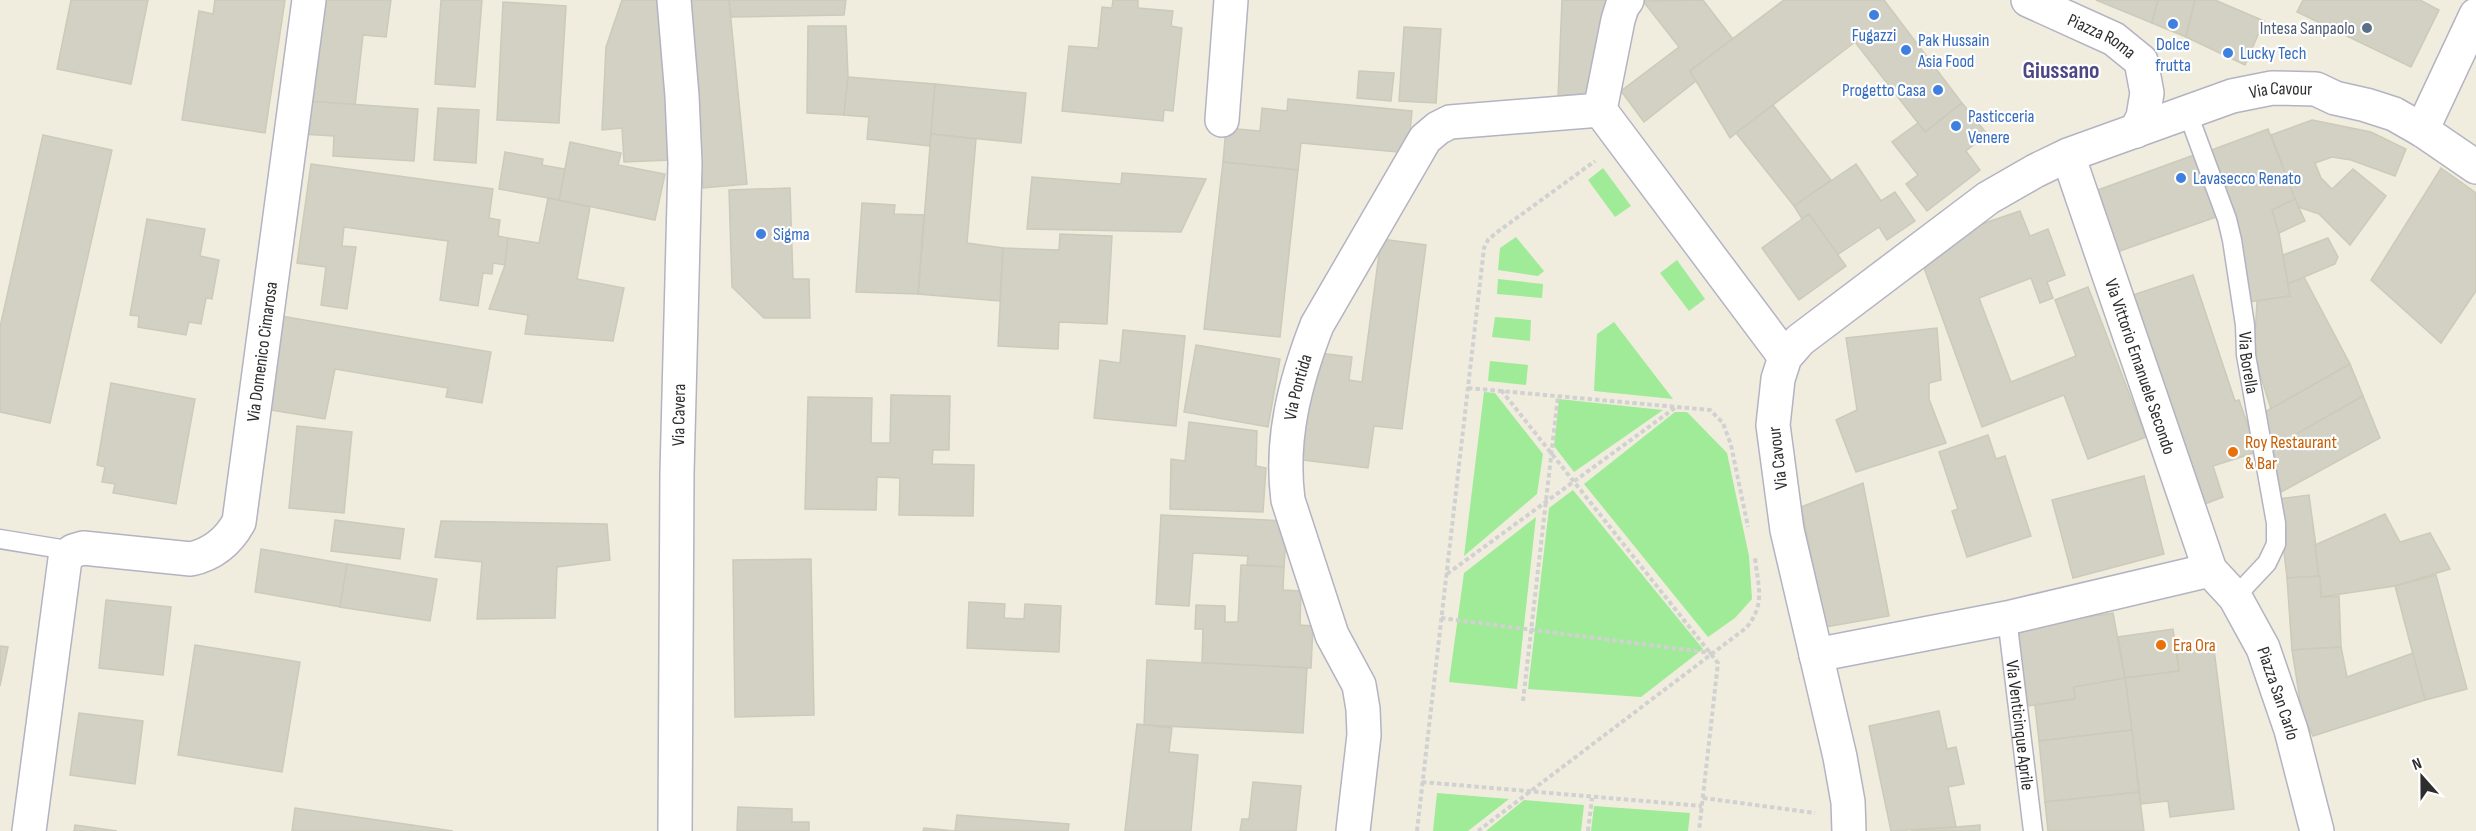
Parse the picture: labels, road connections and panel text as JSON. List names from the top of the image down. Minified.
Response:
{"streets":{"street":["Piazza Roma","Via Cavour","Via Domenico Cimarosa","Via Vittorio Emanuele Secondo","Via Pontida","Via Cavera","Piazza San Carlo"],"lane":["Via Borella","Via Venticinque Aprile"]},"crossings":[["Piazza Roma","Via Cavour"],["Piazza Roma","Via Borella"],["Via Cavour","Via Borella"],["Via Cavour","Via Vittorio Emanuele Secondo"],["Via Borella","Piazza San Carlo"],["Via Vittorio Emanuele Secondo","Piazza San Carlo"]],"districts":["Giussano"],"places":["Fugazzi","Dolce frutta","Intesa Sanpaolo","Pak Hussain Asia Food","Lucky Tech","Progetto Casa","Pasticceria Venere","Lavasecco Renato","Sigma","Roy Restaurant & Bar","Era Ora"],"north":"top"}
